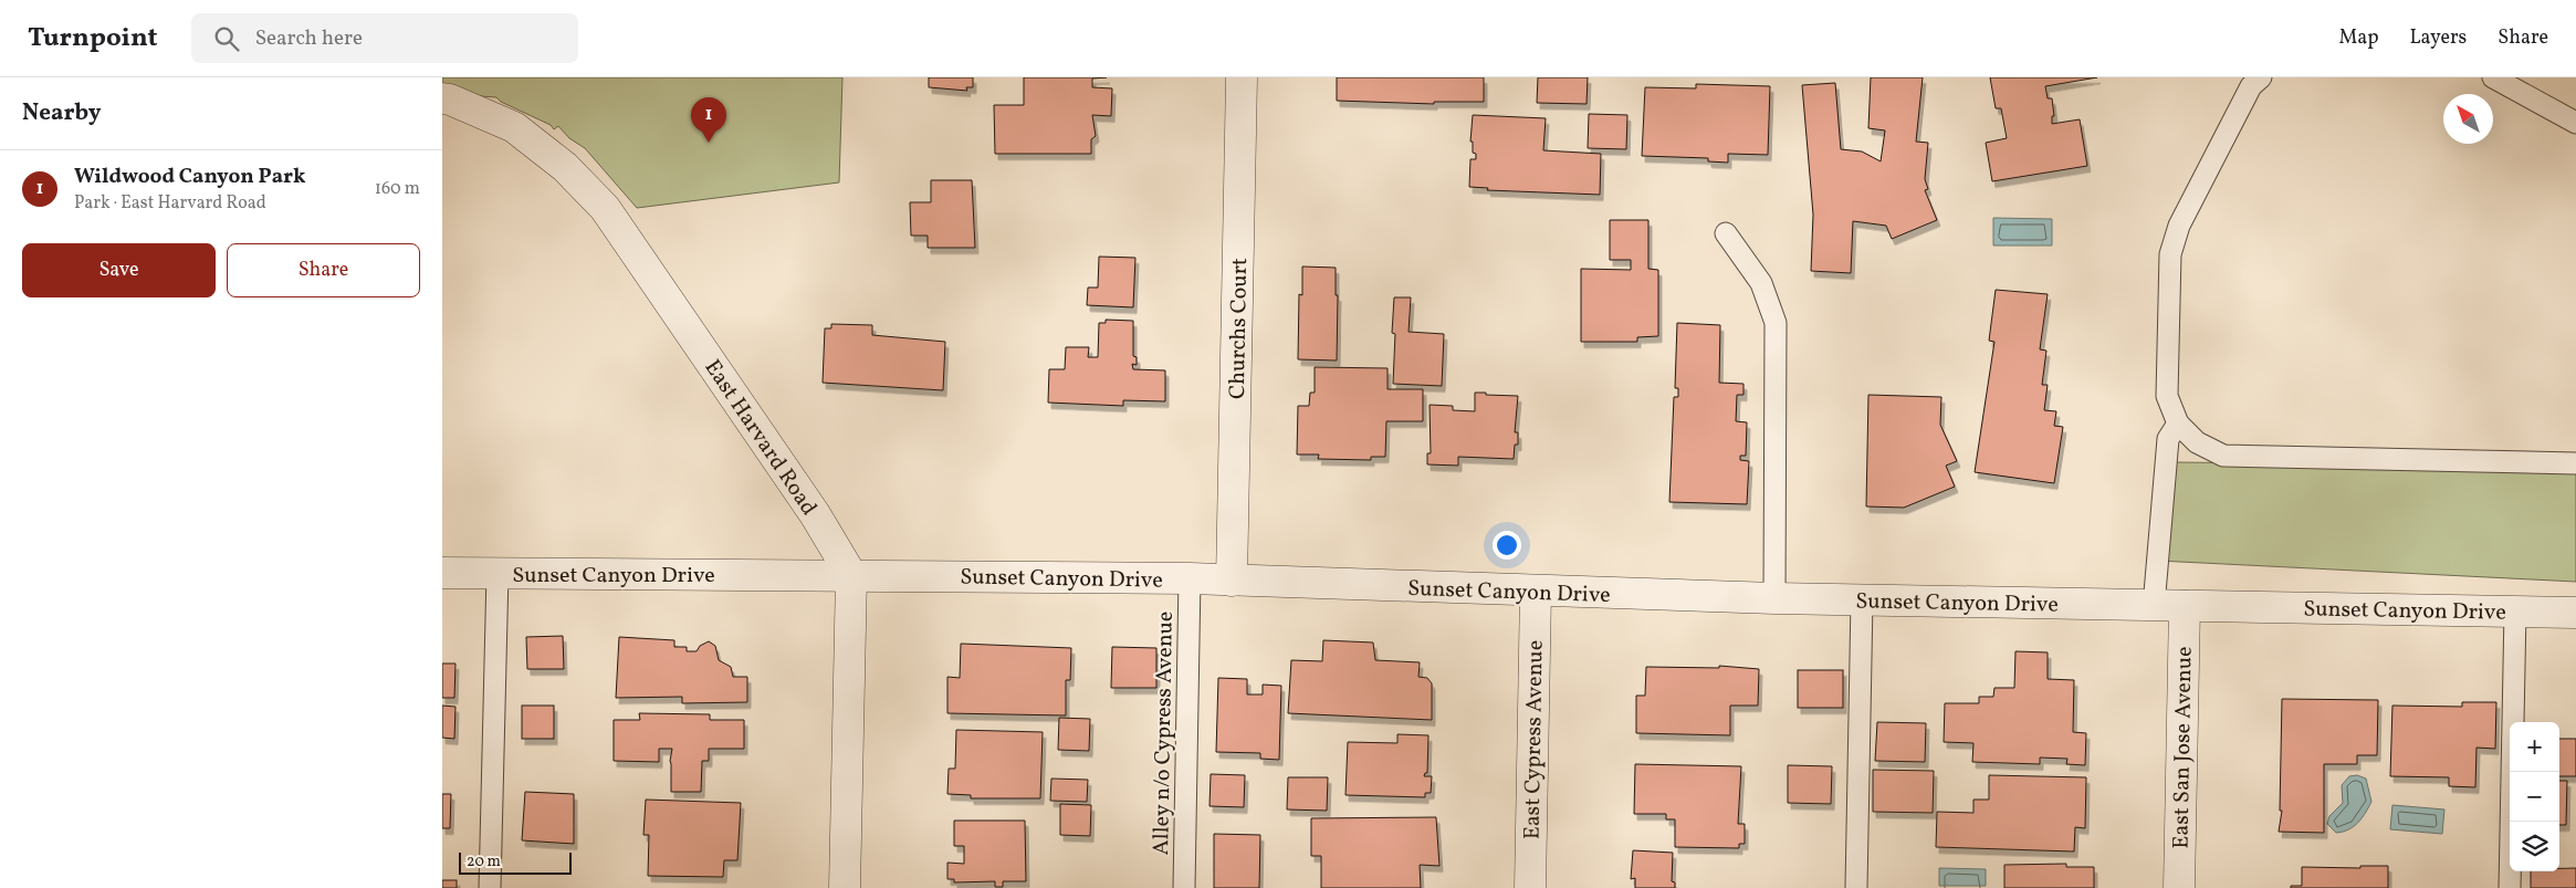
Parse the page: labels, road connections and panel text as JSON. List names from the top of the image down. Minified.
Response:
{"streets":{"street":["Churchs Court","East Harvard Road","Sunset Canyon Drive","East Cypress Avenue","East San Jose Avenue"],"lane":["Alley n/o Cypress Avenue"]},"crossings":[["Churchs Court","Sunset Canyon Drive"],["East Harvard Road","Sunset Canyon Drive"],["Sunset Canyon Drive","Alley n/o Cypress Avenue"],["Sunset Canyon Drive","East Cypress Avenue"],["Sunset Canyon Drive","East San Jose Avenue"]],"scale_bar":"20 m","north":"top left","page":{"header":"Turnpoint","search":"Search here","nav":["Map","Layers","Share"],"heading":"Nearby","pins":"1","list":[{"mark":"1","name":"Wildwood Canyon Park","note":"Park · East Harvard Road","value":"160 m"}],"buttons":["Save","Share"],"map_buttons":["+","−"],"scale":"20 m"}}
